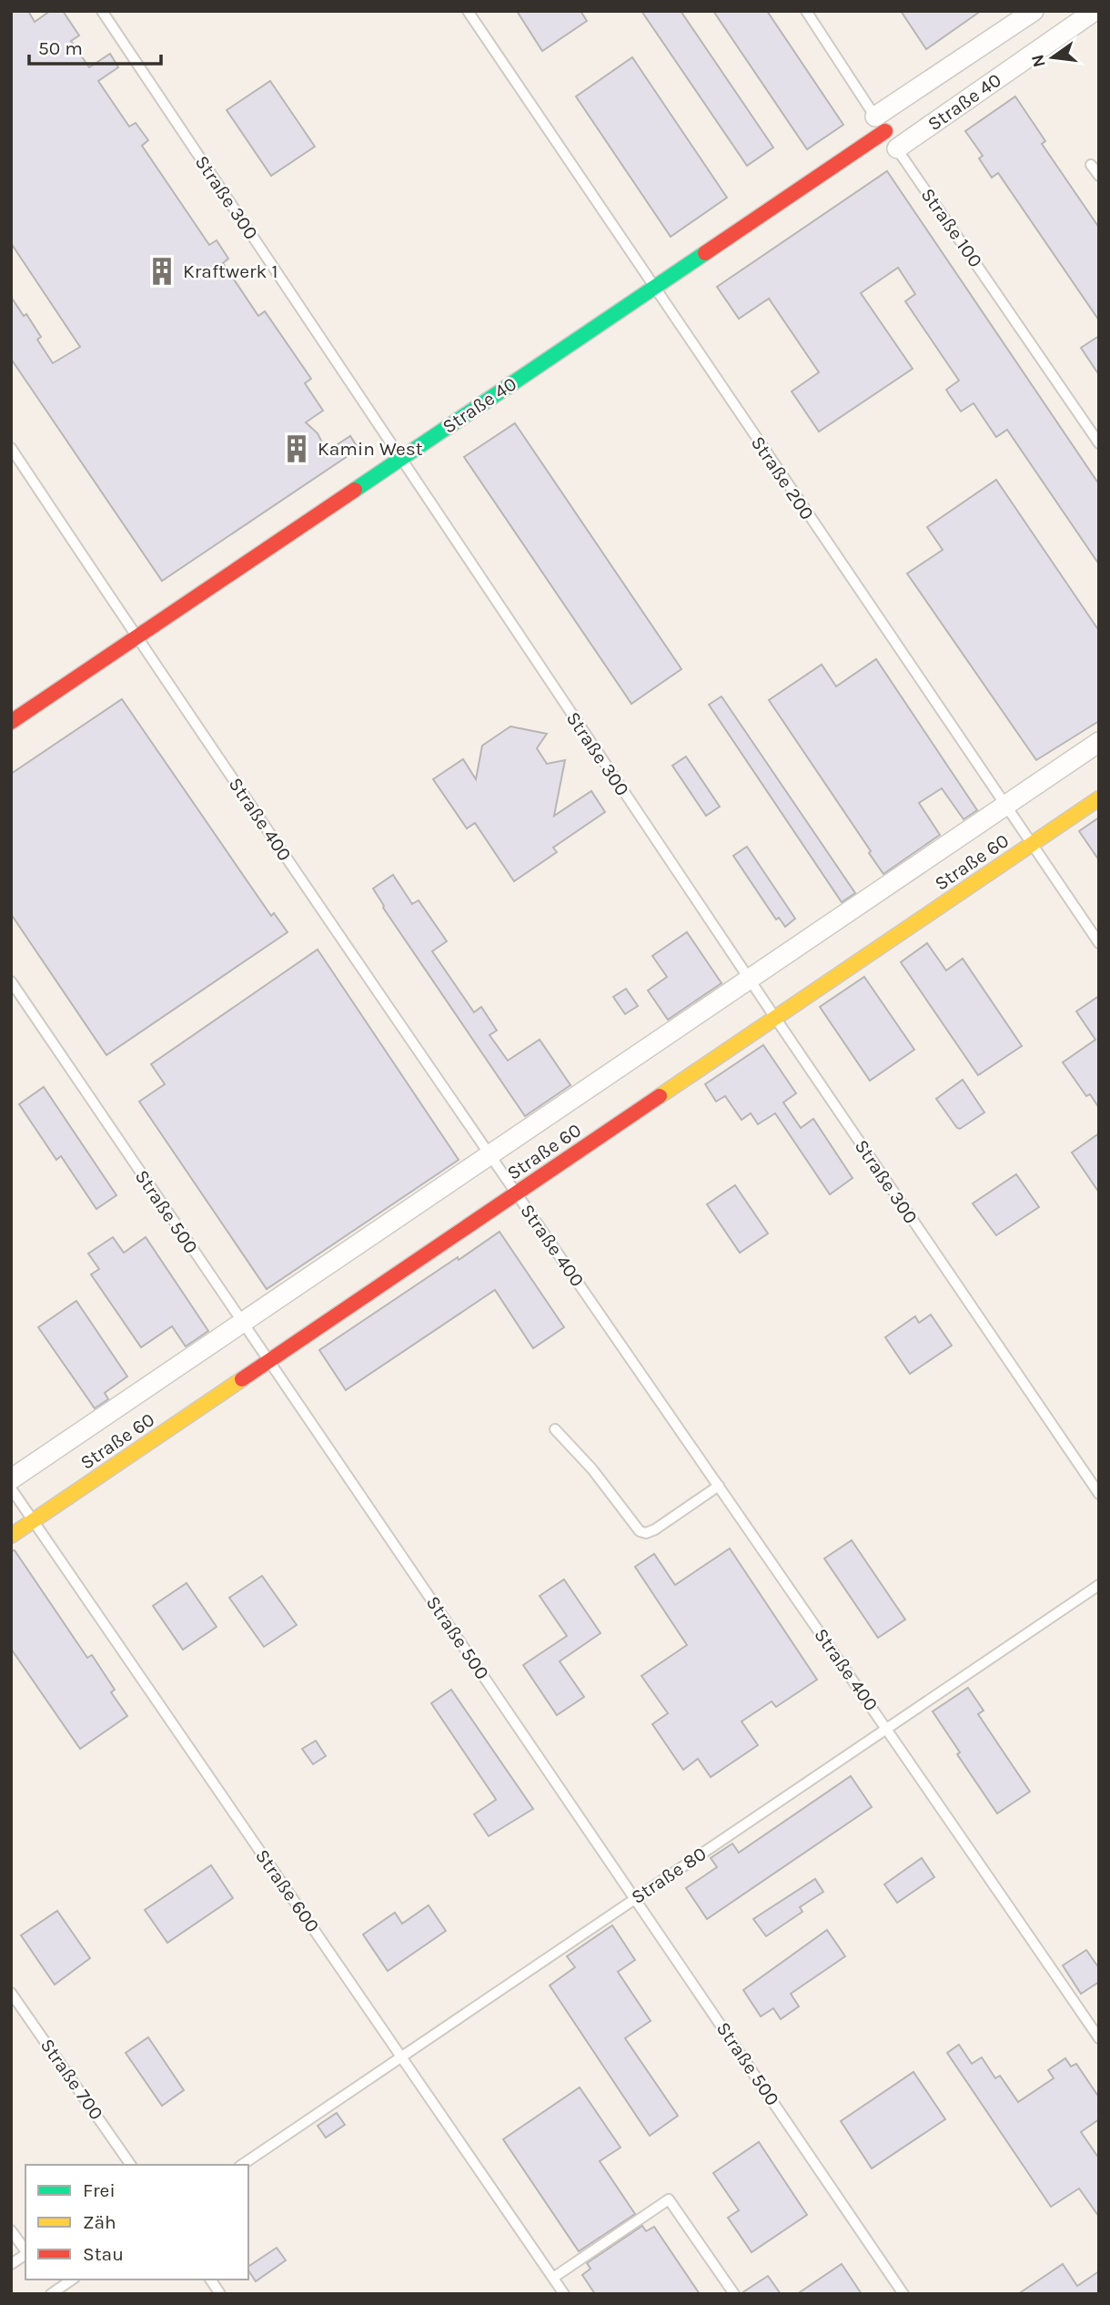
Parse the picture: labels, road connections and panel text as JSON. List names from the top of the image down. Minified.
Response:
{"streets":{"street":["Straße 40","Straße 60"],"lane":["Straße 300","Straße 100","Straße 200","Straße 400","Straße 500","Straße 80","Straße 600","Straße 700"]},"crossings":[["Straße 40","Straße 300"],["Straße 40","Straße 100"],["Straße 40","Straße 200"],["Straße 40","Straße 400"],["Straße 300","Straße 60"],["Straße 200","Straße 60"],["Straße 400","Straße 60"],["Straße 400","Straße 80"],["Straße 60","Straße 500"],["Straße 60","Straße 600"],["Straße 500","Straße 80"],["Straße 80","Straße 600"]],"places":{"building":["Kraftwerk 1","Kamin West"]},"legend":["Frei","Zäh","Stau"],"scale_bar":"50 m","north":"left"}
